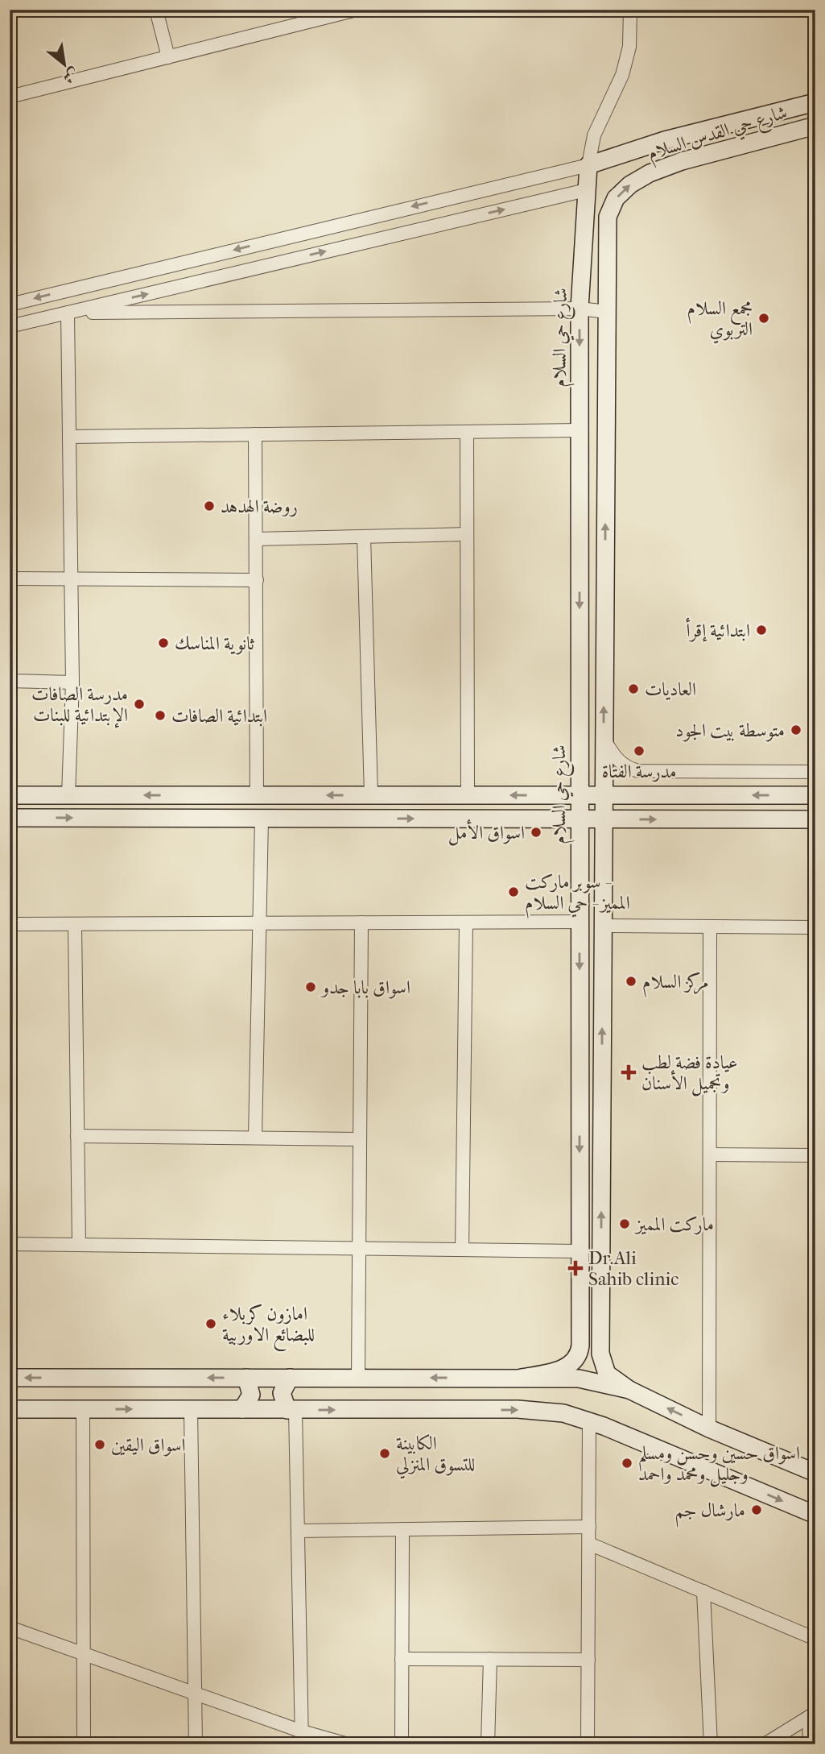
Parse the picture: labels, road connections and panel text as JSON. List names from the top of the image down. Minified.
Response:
{"streets":{"main road":["شارع حي القدس السلام","شارع حي السلام"]},"one_way":["شارع حي القدس السلام","شارع حي السلام"],"places":{"other":["مجمع السلام التربوي","روضة الهدهد","ابتدائية إقرأ","ثانوية المناسك","العاديات","مدرسة الصافات الإبتدائية للبنات","ابتدائية الصافات","متوسطة بيت الجود","مدرسة الفتاة","اسواق الأمل","سوبر ماركت - المميز - حي السلام","مركز السلام","اسواق بابا جدو","ماركت المميز","امازون كربلاء للبضائع الاوربية","اسواق اليقين","الكابينة للتسوق المنزلي","اسواق حسين وحسن ومسلم وجليل ومحمد واحمد","مارشال جم"],"health":["عيادة فضة لطب وتجميل الأسنان","Dr.Ali Sahib clinic"]},"north":"bottom right"}
